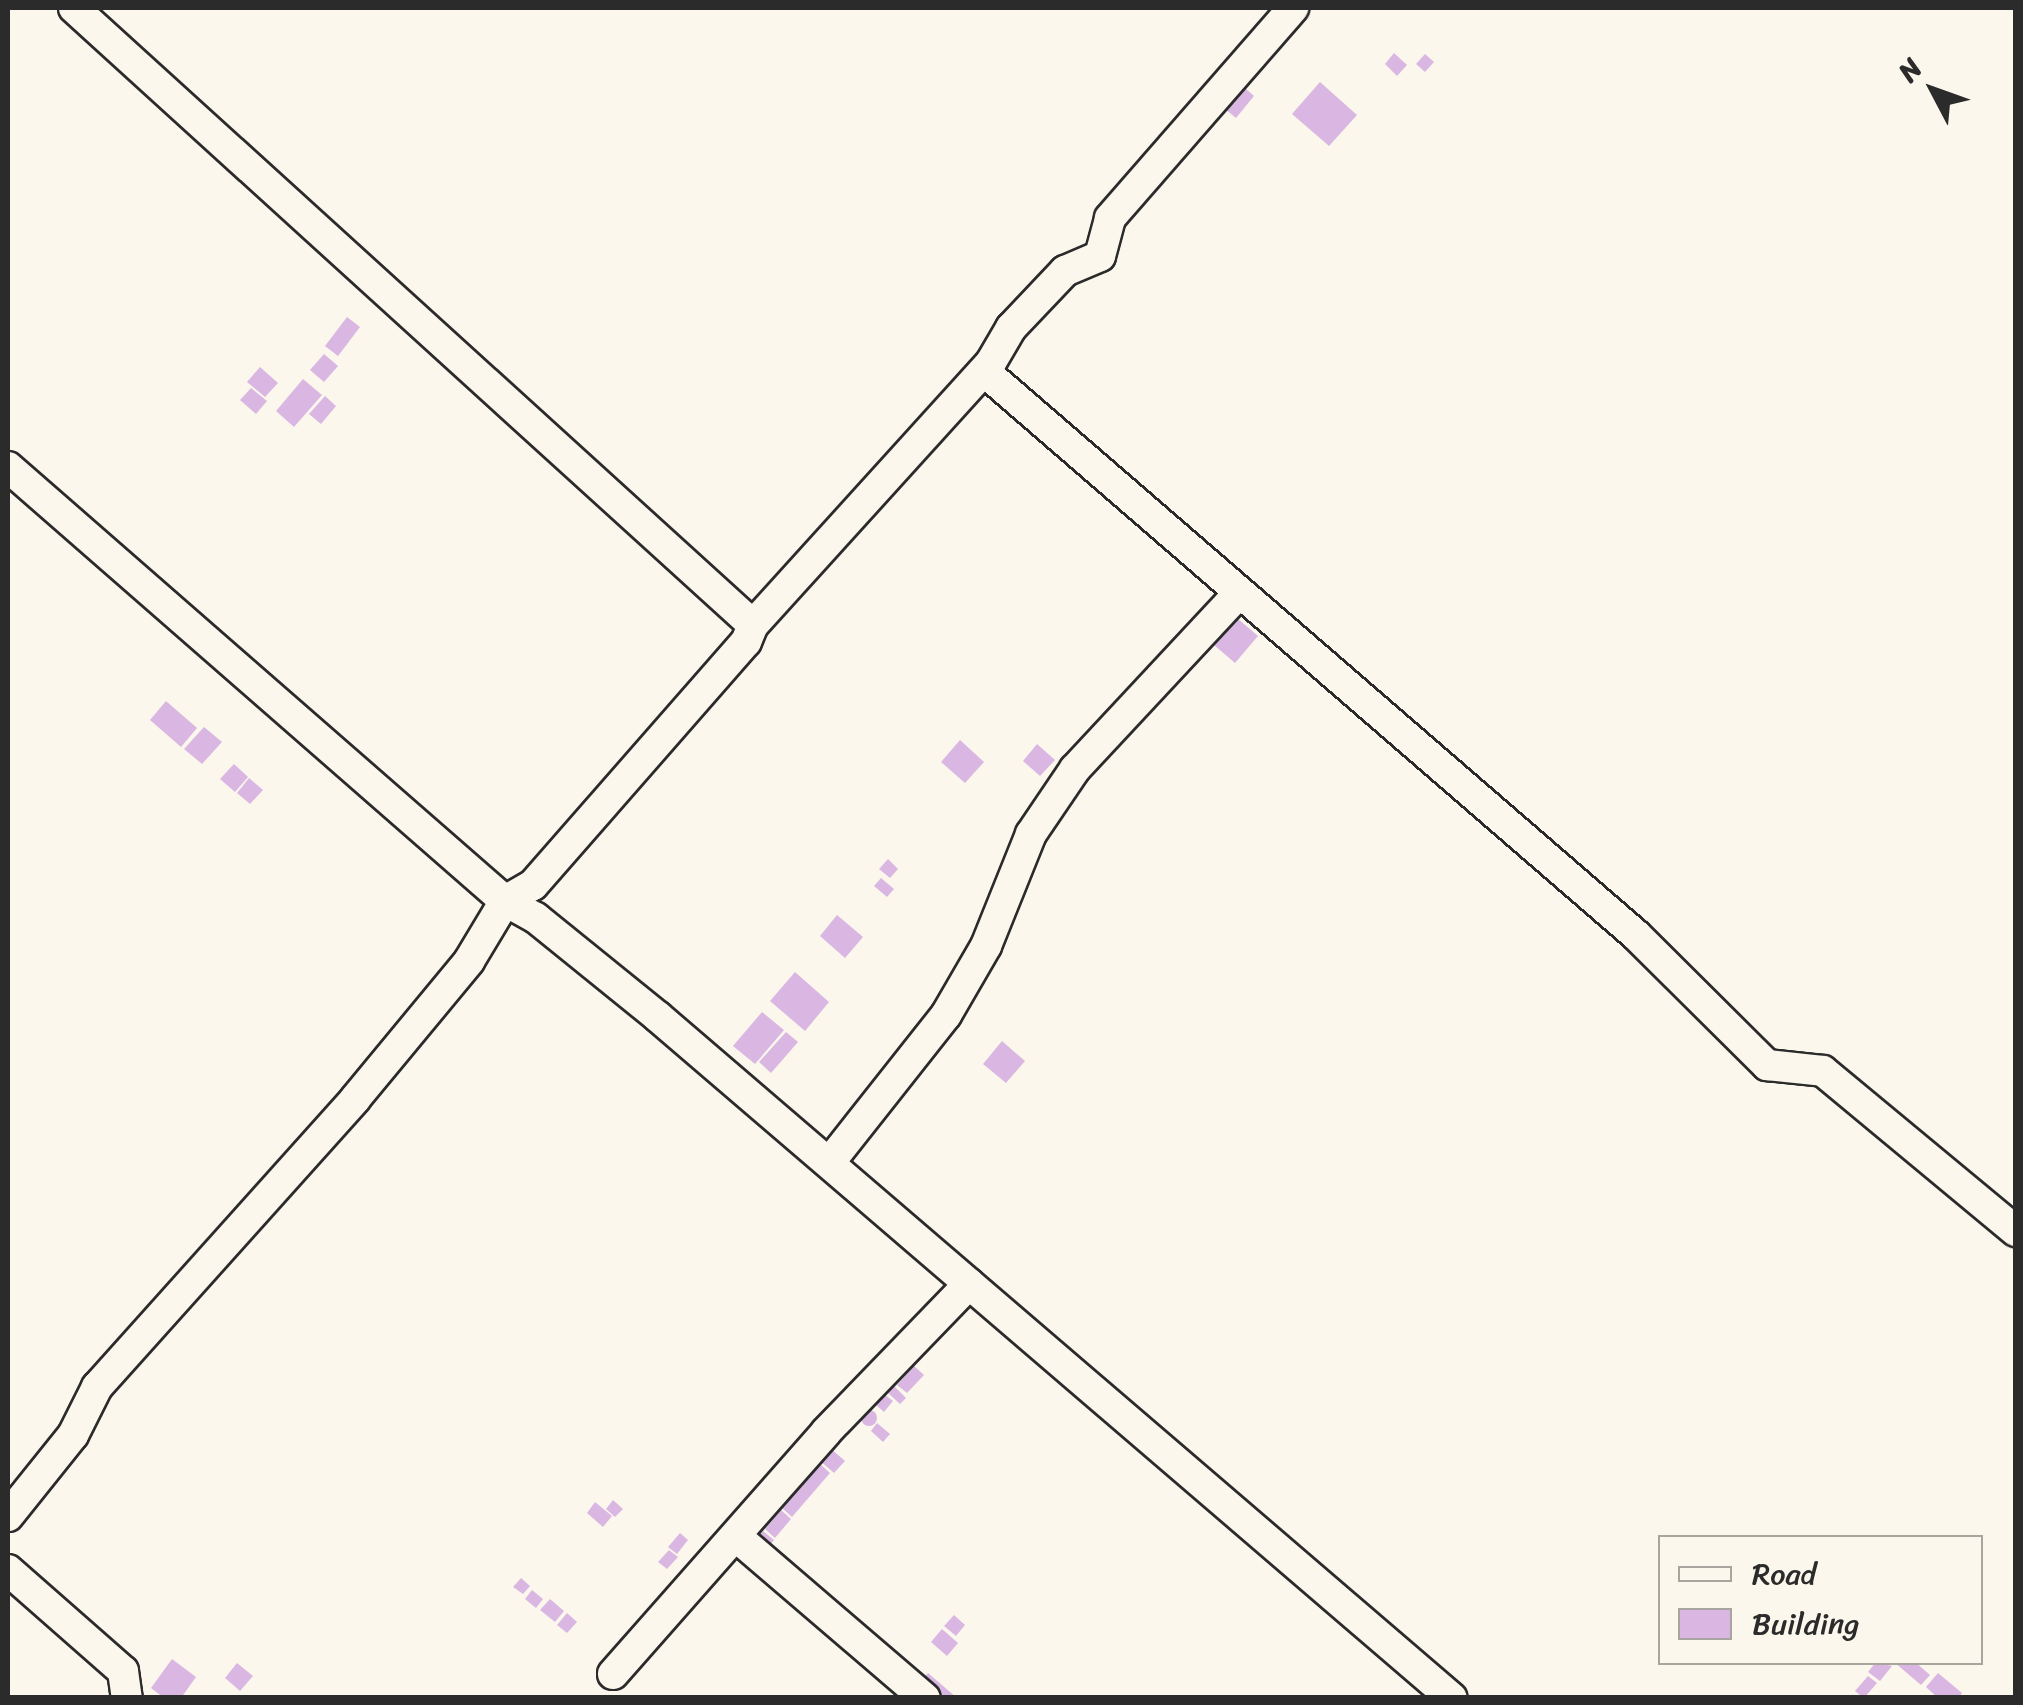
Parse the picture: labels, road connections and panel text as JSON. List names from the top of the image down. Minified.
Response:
{"legend":["Road","Building"],"north":"top left"}
